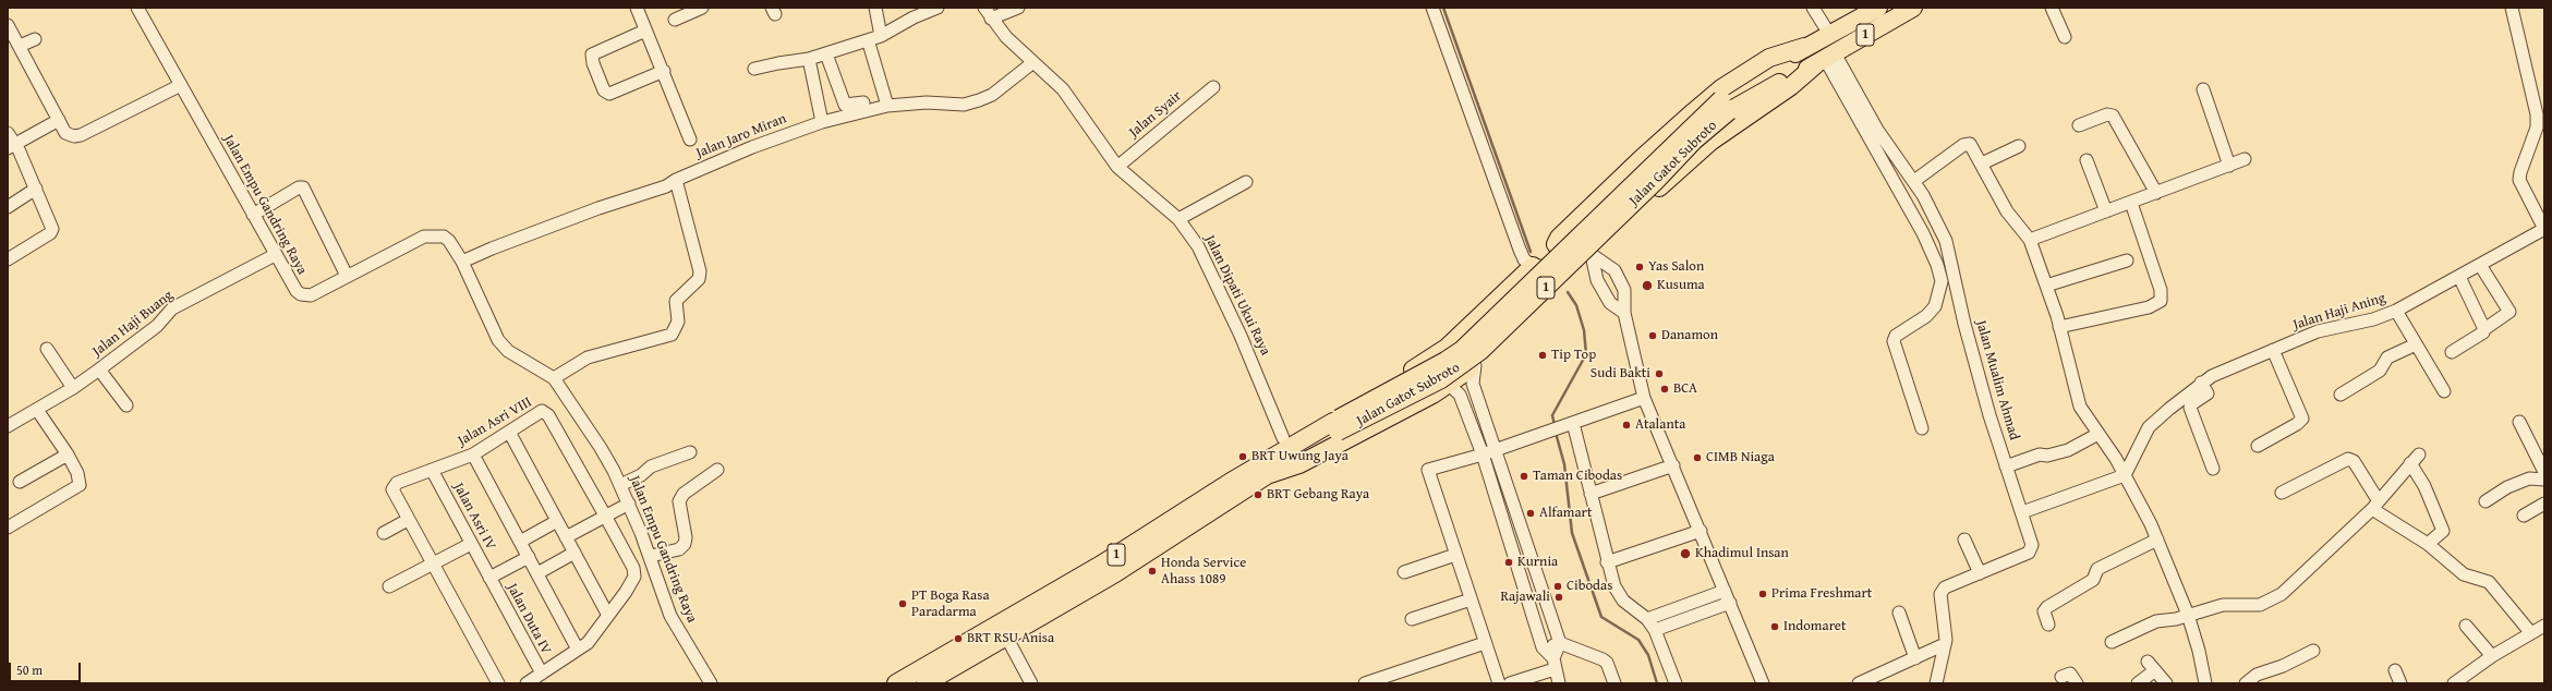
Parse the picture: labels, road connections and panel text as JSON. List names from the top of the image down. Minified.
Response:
{"streets":{"highway":["1","Jalan Gatot Subroto"],"street":["Jalan Syair","Jalan Jaro Miran","Jalan Empu Gandring Raya","Jalan Dipati Ukui Raya","Jalan Haji Aning","Jalan Haji Buang","Jalan Mualim Ahmad","Jalan Asri VIII","Jalan Asri IV","Jalan Duta IV"]},"crossings":[["Jalan Syair","Jalan Dipati Ukui Raya"],["Jalan Jaro Miran","Jalan Empu Gandring Raya"],["Jalan Jaro Miran","Jalan Dipati Ukui Raya"],["Jalan Gatot Subroto","Jalan Mualim Ahmad"],["Jalan Empu Gandring Raya","Jalan Haji Buang"],["Jalan Asri VIII","Jalan Asri IV"],["Jalan Asri IV","Jalan Duta IV"]],"places":["Yas Salon","Kusuma","Danamon","Tip Top","Sudi Bakti","BCA","Atalanta","BRT Uwung Jaya","CIMB Niaga","Taman Cibodas","BRT Gebang Raya","Alfamart","Khadimul Insan","Kurnia","Honda Service Ahass 1089","Cibodas","Prima Freshmart","Rajawali","PT Boga Rasa Paradarma","Indomaret","BRT RSU Anisa"],"scale_bar":"50 m"}
